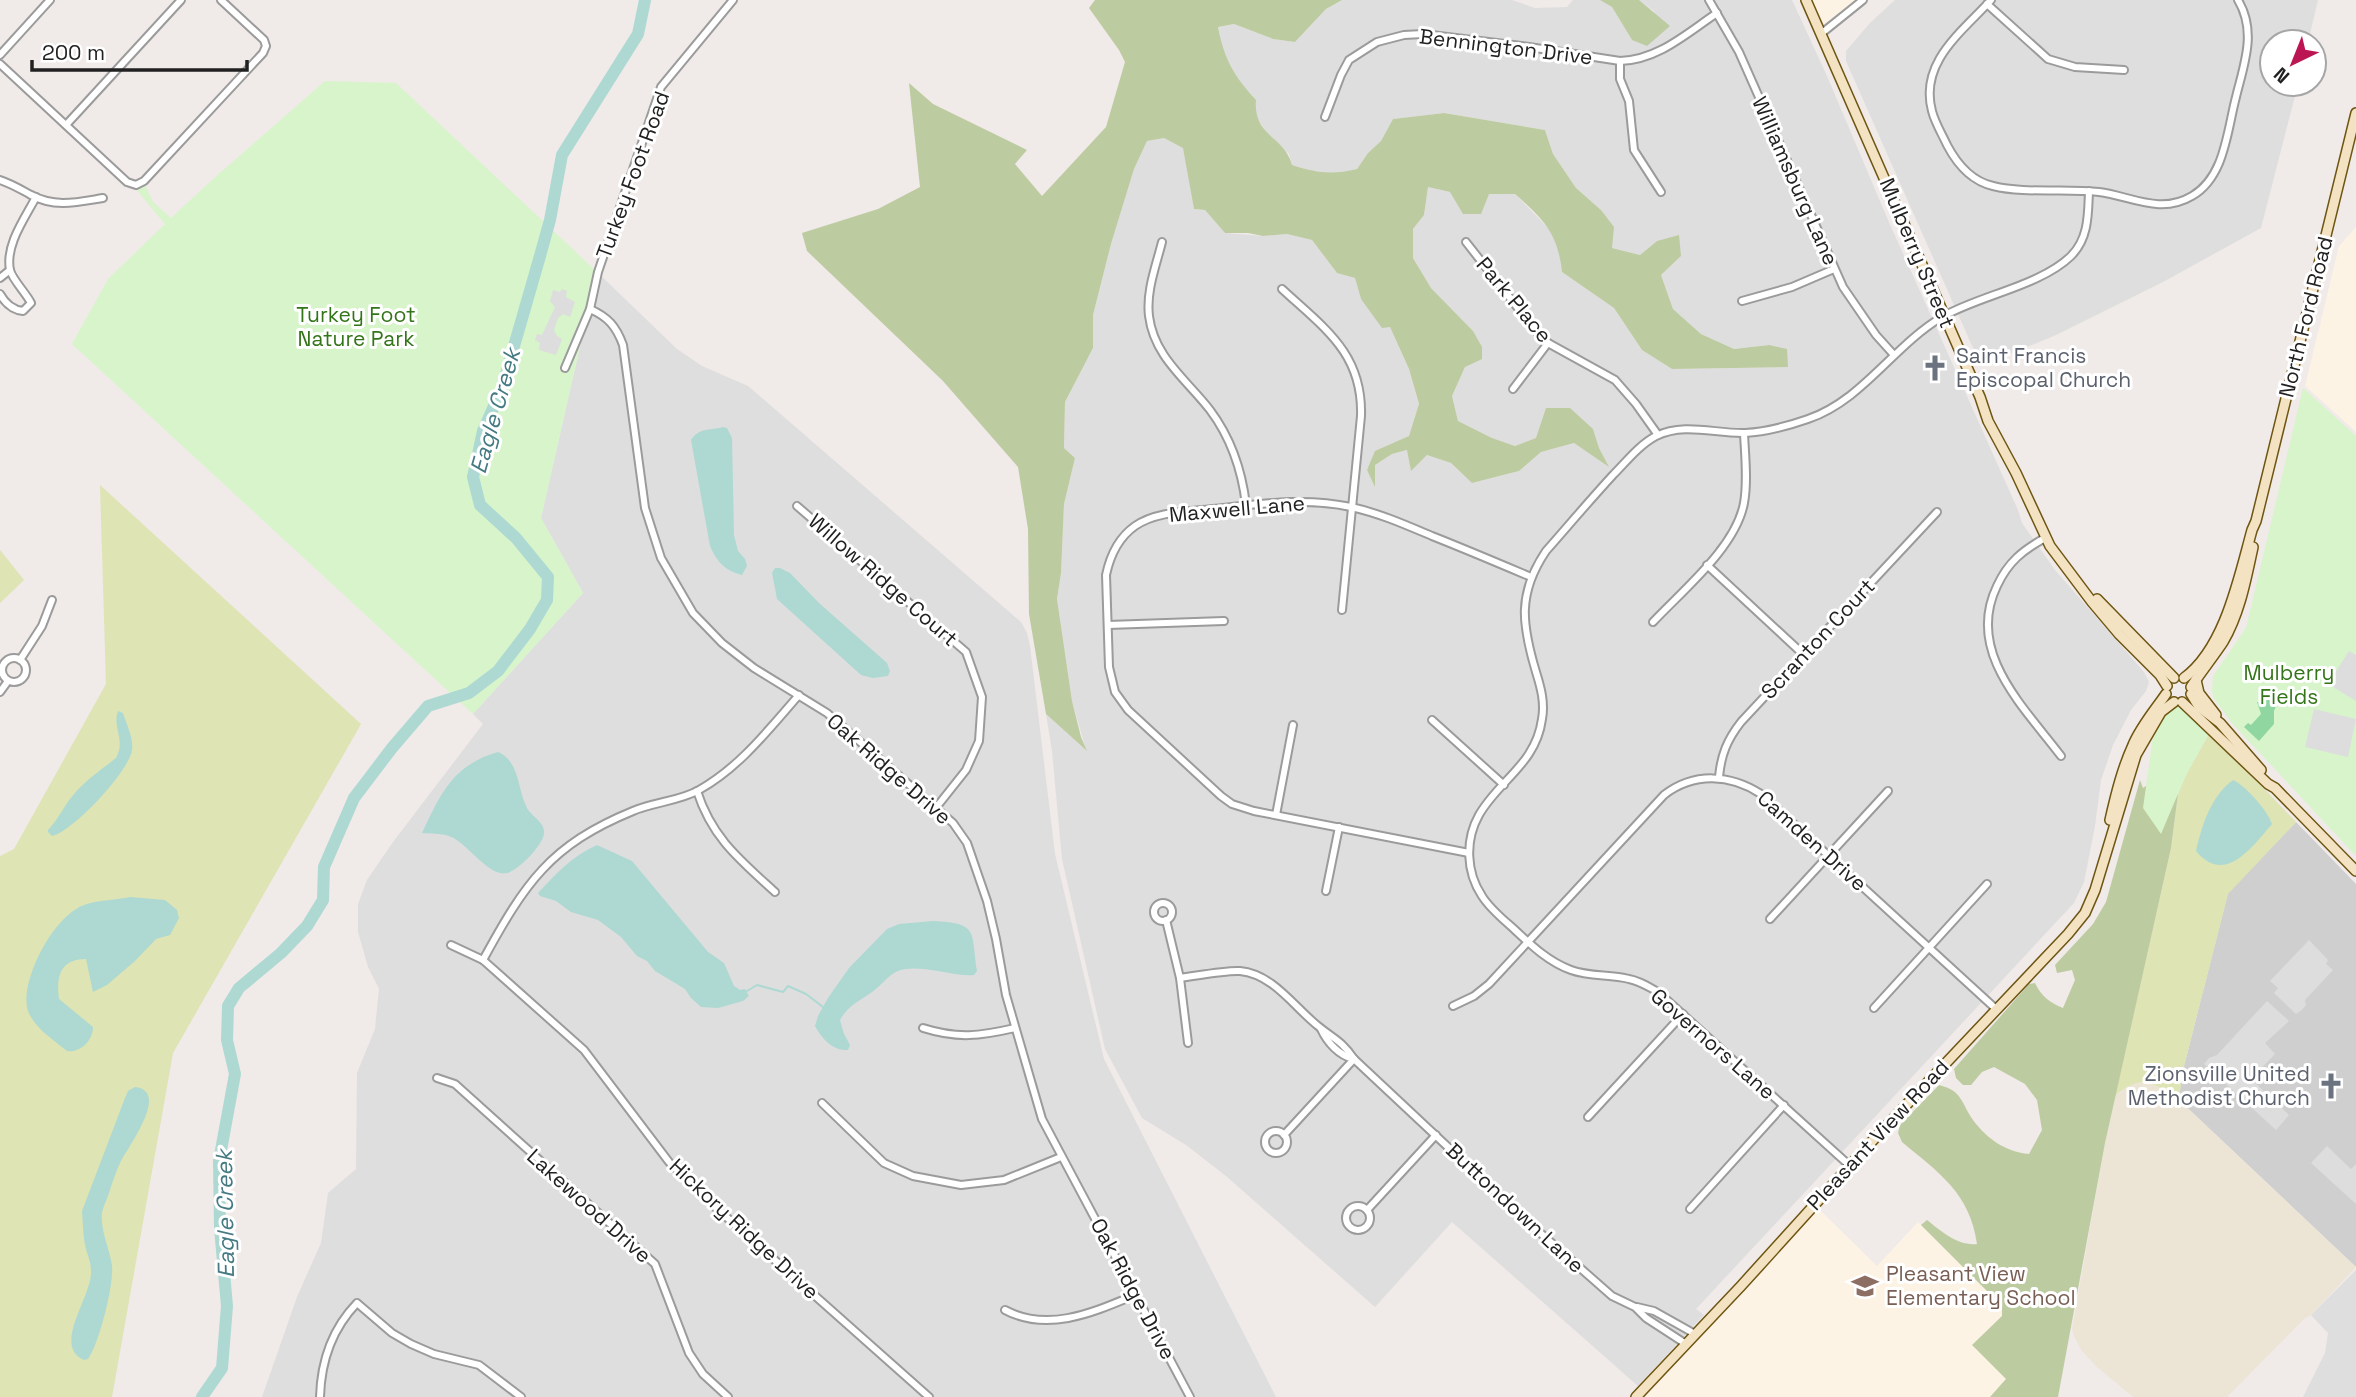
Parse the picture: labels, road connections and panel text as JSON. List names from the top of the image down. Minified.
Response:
{"streets":{"main road":["Mulberry Street","North Ford Road","Pleasant View Road"],"street":["Bennington Drive","Turkey Foot Road","Williamsburg Lane","Park Place","Maxwell Lane","Willow Ridge Court","Scranton Court","Oak Ridge Drive","Camden Drive","Governors Lane","Lakewood Drive","Buttondown Lane","Hickory Ridge Drive"]},"crossings":[["Bennington Drive","Williamsburg Lane"],["Turkey Foot Road","Oak Ridge Drive"],["Williamsburg Lane","Governors Lane"],["Mulberry Street","North Ford Road"],["Mulberry Street","Governors Lane"],["Mulberry Street","Pleasant View Road"],["Park Place","Governors Lane"],["North Ford Road","Pleasant View Road"],["Maxwell Lane","Governors Lane"],["Willow Ridge Court","Oak Ridge Drive"],["Scranton Court","Camden Drive"],["Camden Drive","Pleasant View Road"],["Governors Lane","Pleasant View Road"],["Pleasant View Road","Buttondown Lane"]],"water":["Eagle Creek"],"parks":["Turkey Foot Nature Park","Mulberry Fields"],"places":{"church":["Saint Francis Episcopal Church","Zionsville United Methodist Church"],"school or university":["Pleasant View Elementary School"]},"scale_bar":"200 m","north":"bottom left"}
